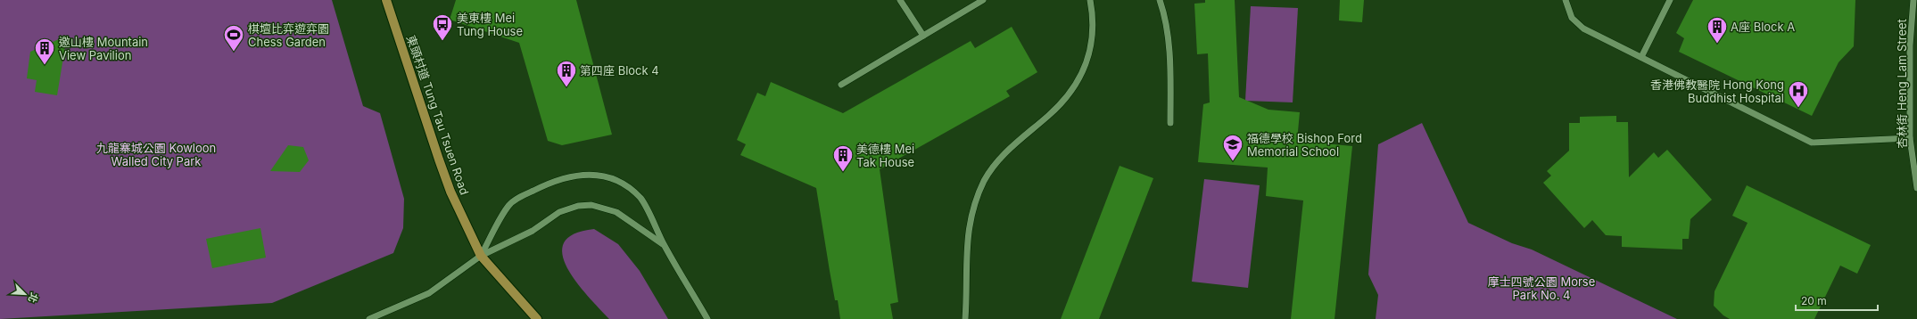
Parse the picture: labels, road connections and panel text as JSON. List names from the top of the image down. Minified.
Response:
{"streets":{"main road":["東頭村道 Tung Tau Tsuen Road"],"street":["杏林街 Heng Lam Street"]},"parks":["九龍寨城公園 Kowloon Walled City Park","摩士四號公園 Morse Park No. 4"],"places":{"bus stop":["美東樓 Mei Tung House"],"building":["A座 Block A","邀山樓 Mountain View Pavilion","第四座 Block 4","美德樓 Mei Tak House"],"sports":["棋壇比弈遊弈園 Chess Garden"],"hospital":["香港佛教醫院 Hong Kong Buddhist Hospital"],"school or university":["福德學校 Bishop Ford Memorial School"]},"scale_bar":"20 m","north":"bottom right"}
